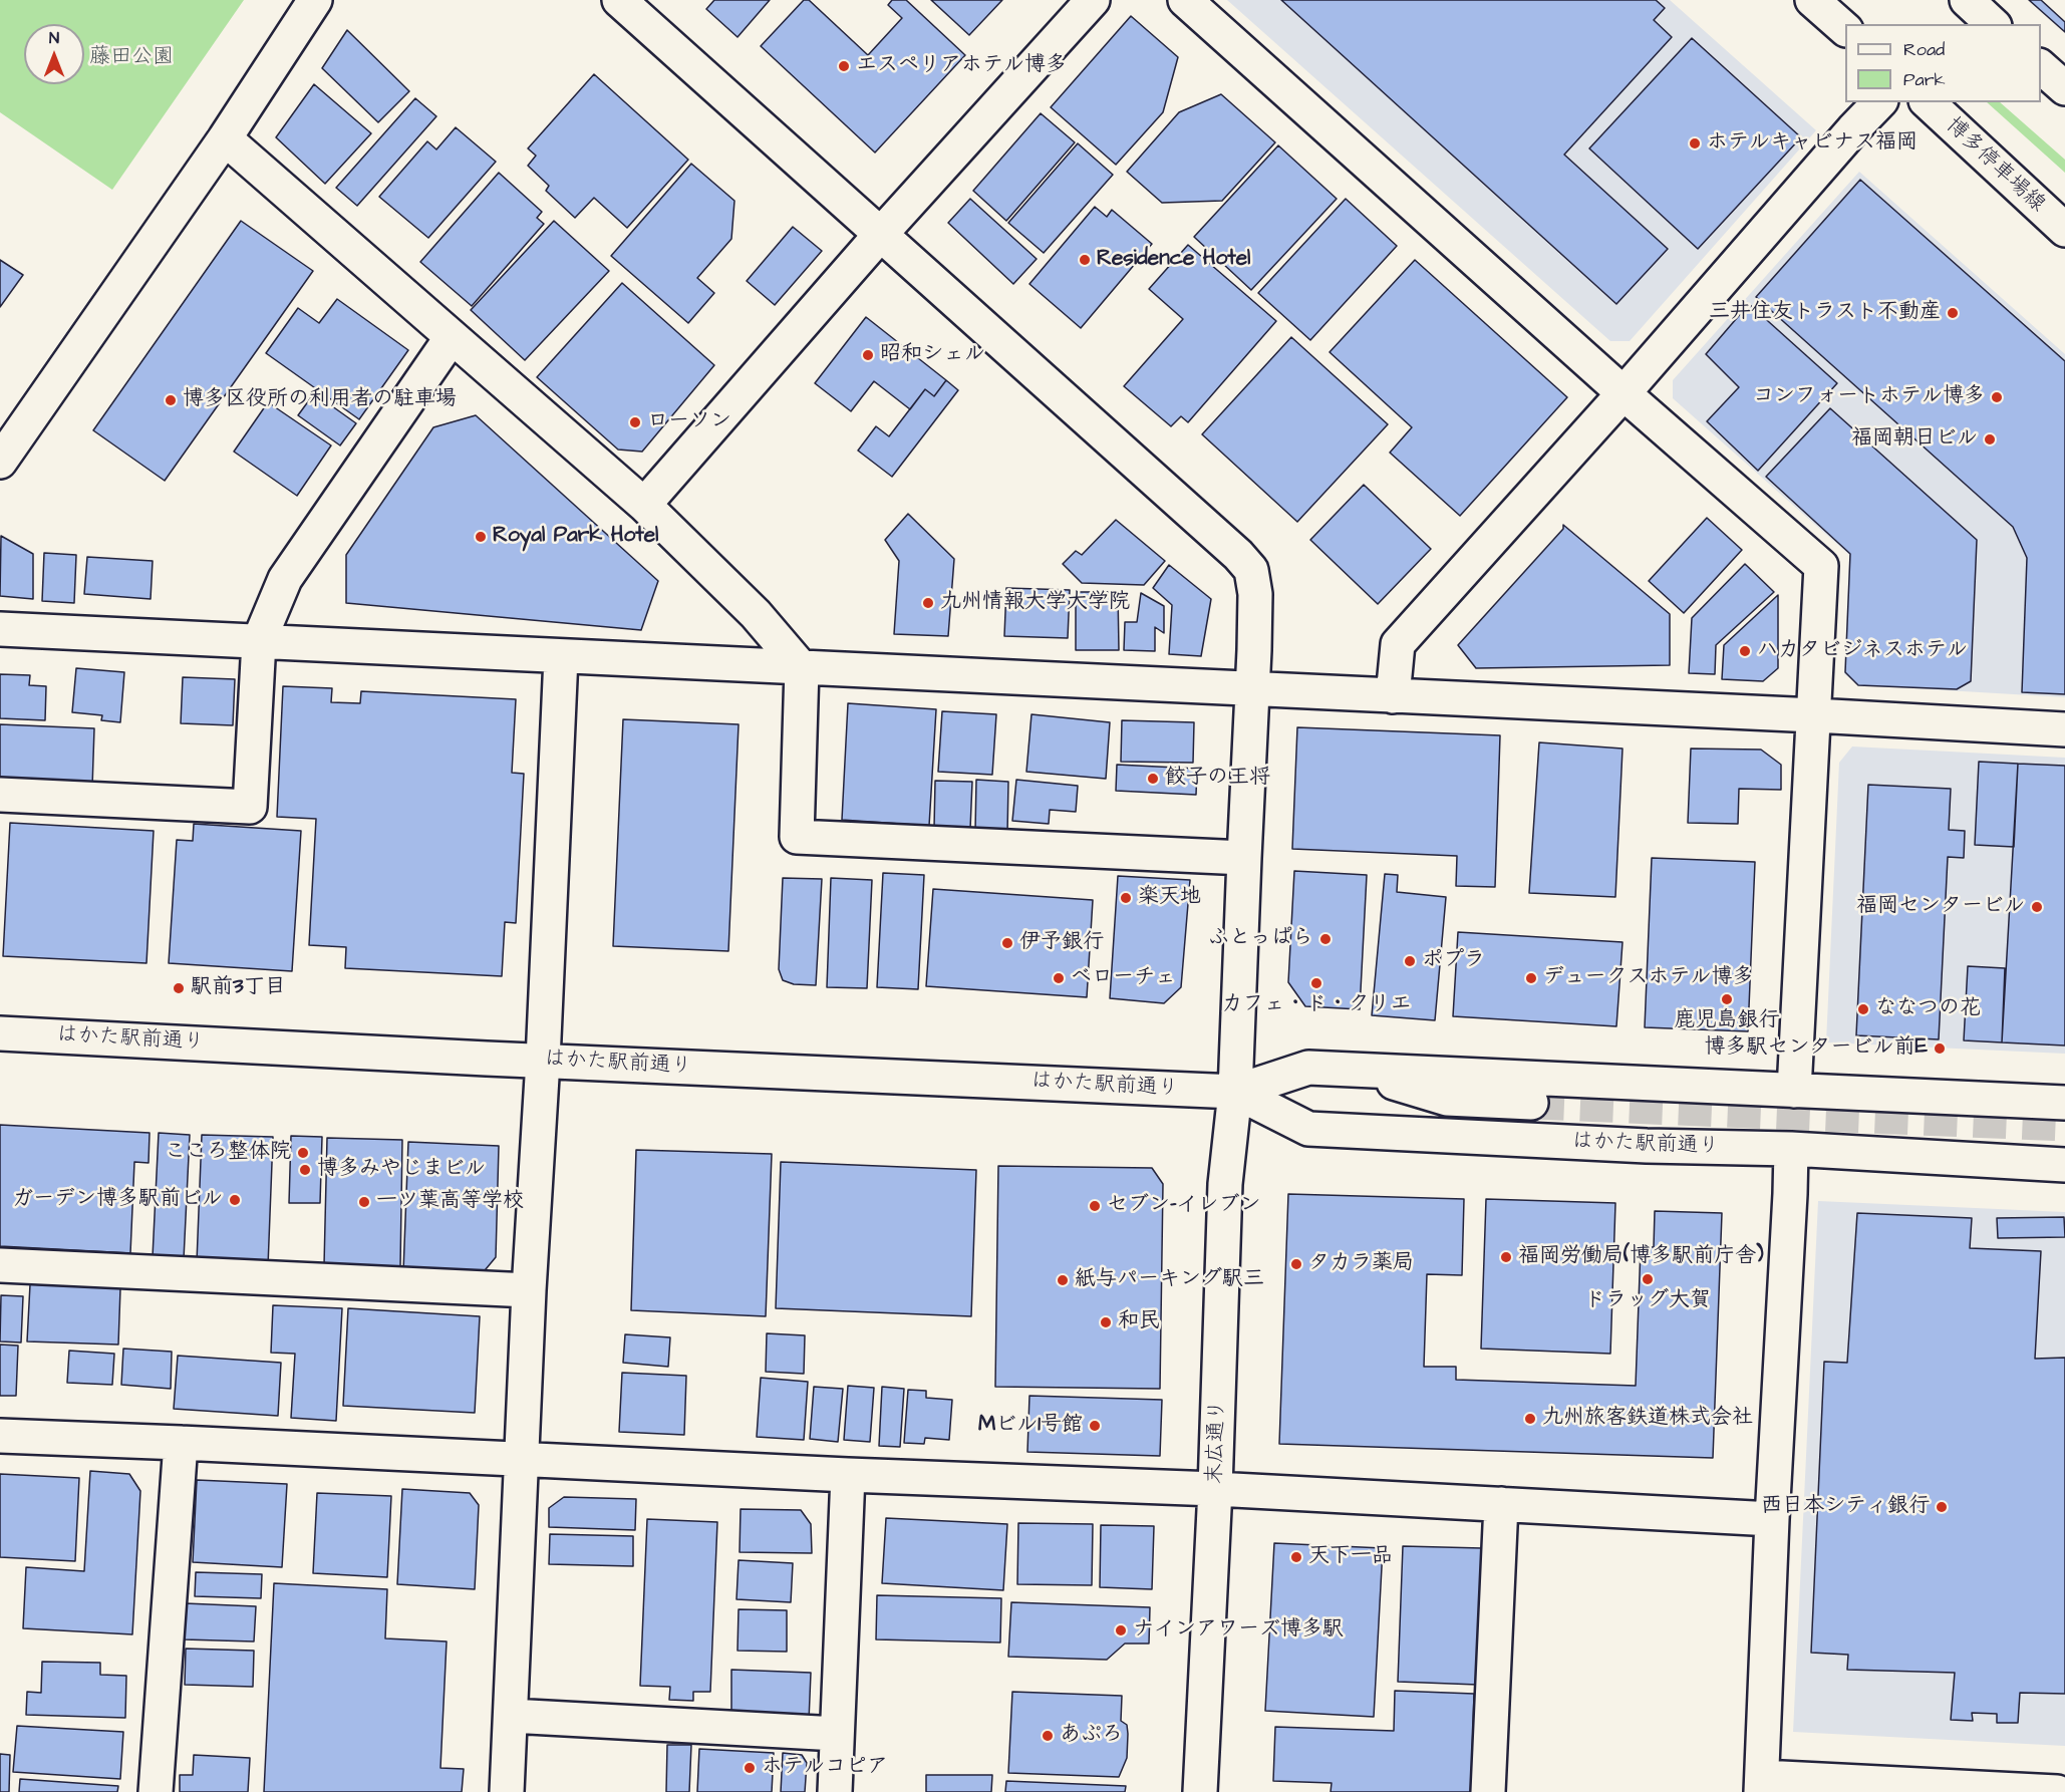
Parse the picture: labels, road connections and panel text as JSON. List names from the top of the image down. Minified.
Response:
{"streets":{"street":["博多停車場線","はかた駅前通り","末広通り"]},"crossings":[["はかた駅前通り","末広通り"]],"parks":["藤田公園"],"places":["エスペリアホテル博多","ホテルキャビナス福岡","Residence Hotel","三井住友トラスト不動産","昭和シェル","コンフォートホテル博多","博多区役所の利用者の駐車場","ローソン","福岡朝日ビル","Royal Park Hotel","九州情報大学大学院","ハカタビジネスホテル","餃子の王将","楽天地","福岡センタービル","ふとっぱら","伊予銀行","ポプラ","ベローチェ","デュークスホテル博多","カフェ・ド・クリエ","駅前3丁目","鹿児島銀行","ななつの花","博多駅センタービル前E","こころ整体院","博多みやじまビル","ガーデン博多駅前ビル","一ツ葉高等学校","セブン-イレブン","福岡労働局(博多駅前庁舎)","タカラ薬局","ドラッグ大賀","紙与パーキング駅三","和民","九州旅客鉄道株式会社","Mビル1号館","西日本シティ銀行","天下一品","ナインアワーズ博多駅","あぷろ","ホテルコピア"],"legend":["Road","Park"],"north":"top"}
